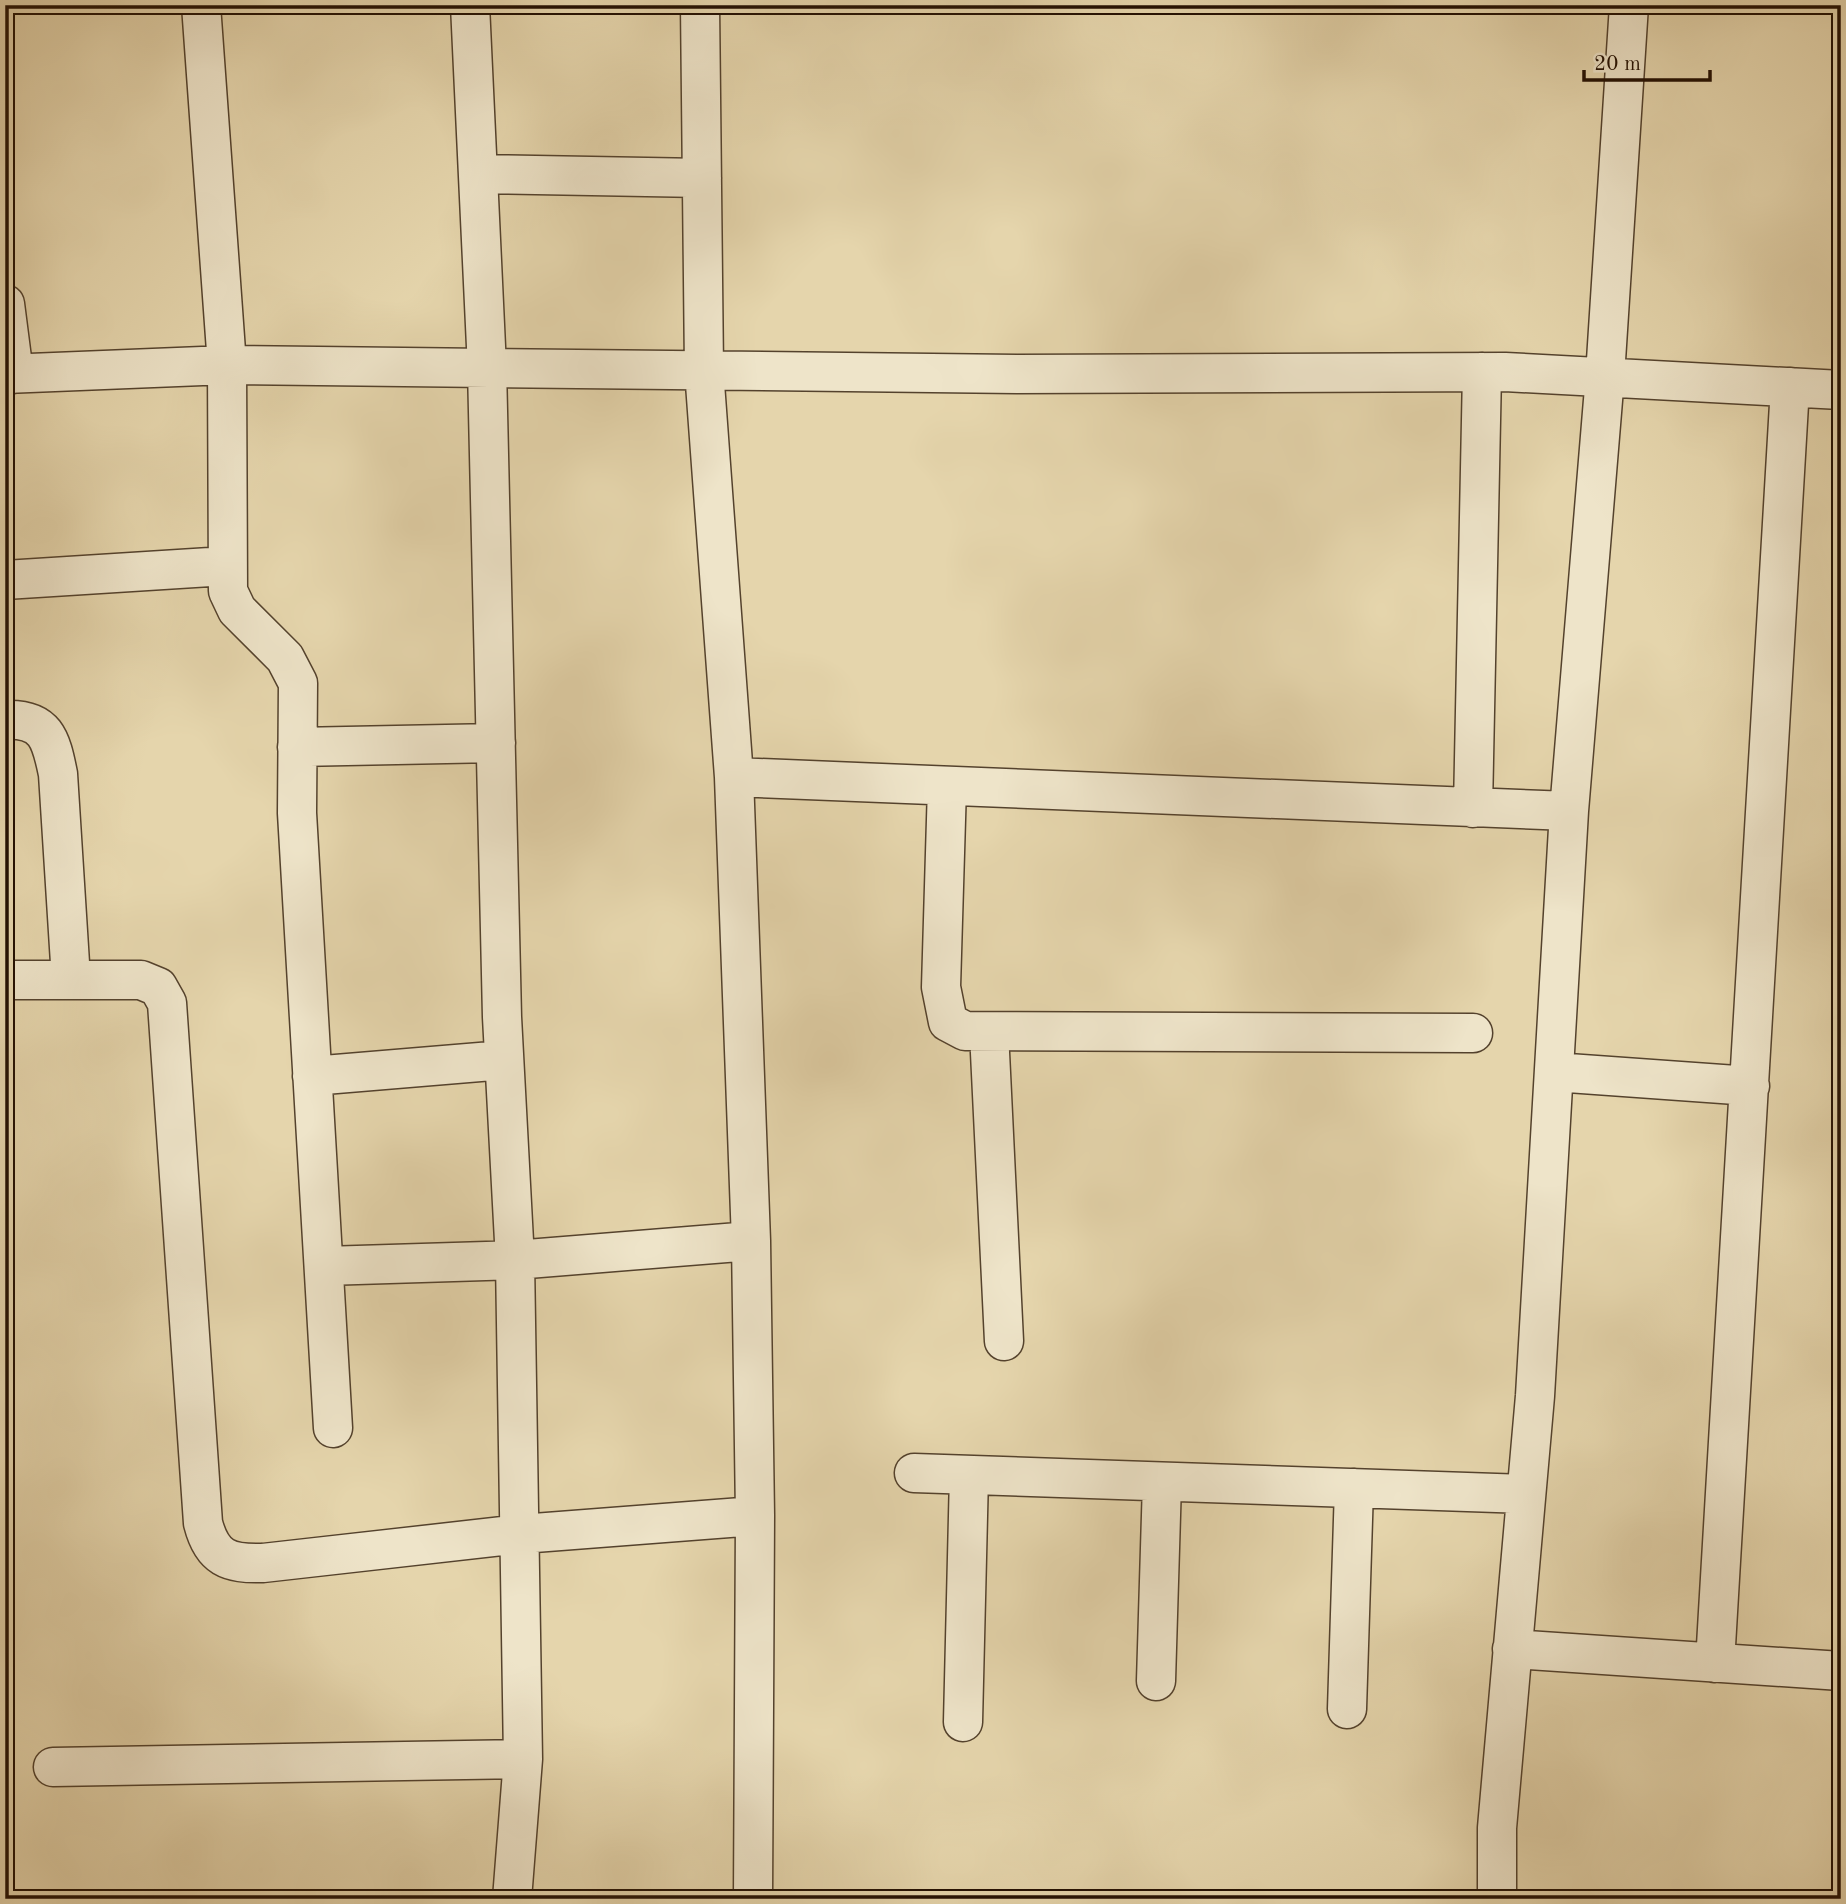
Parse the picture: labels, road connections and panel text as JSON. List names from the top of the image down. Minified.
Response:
{"scale_bar":"20 m"}
